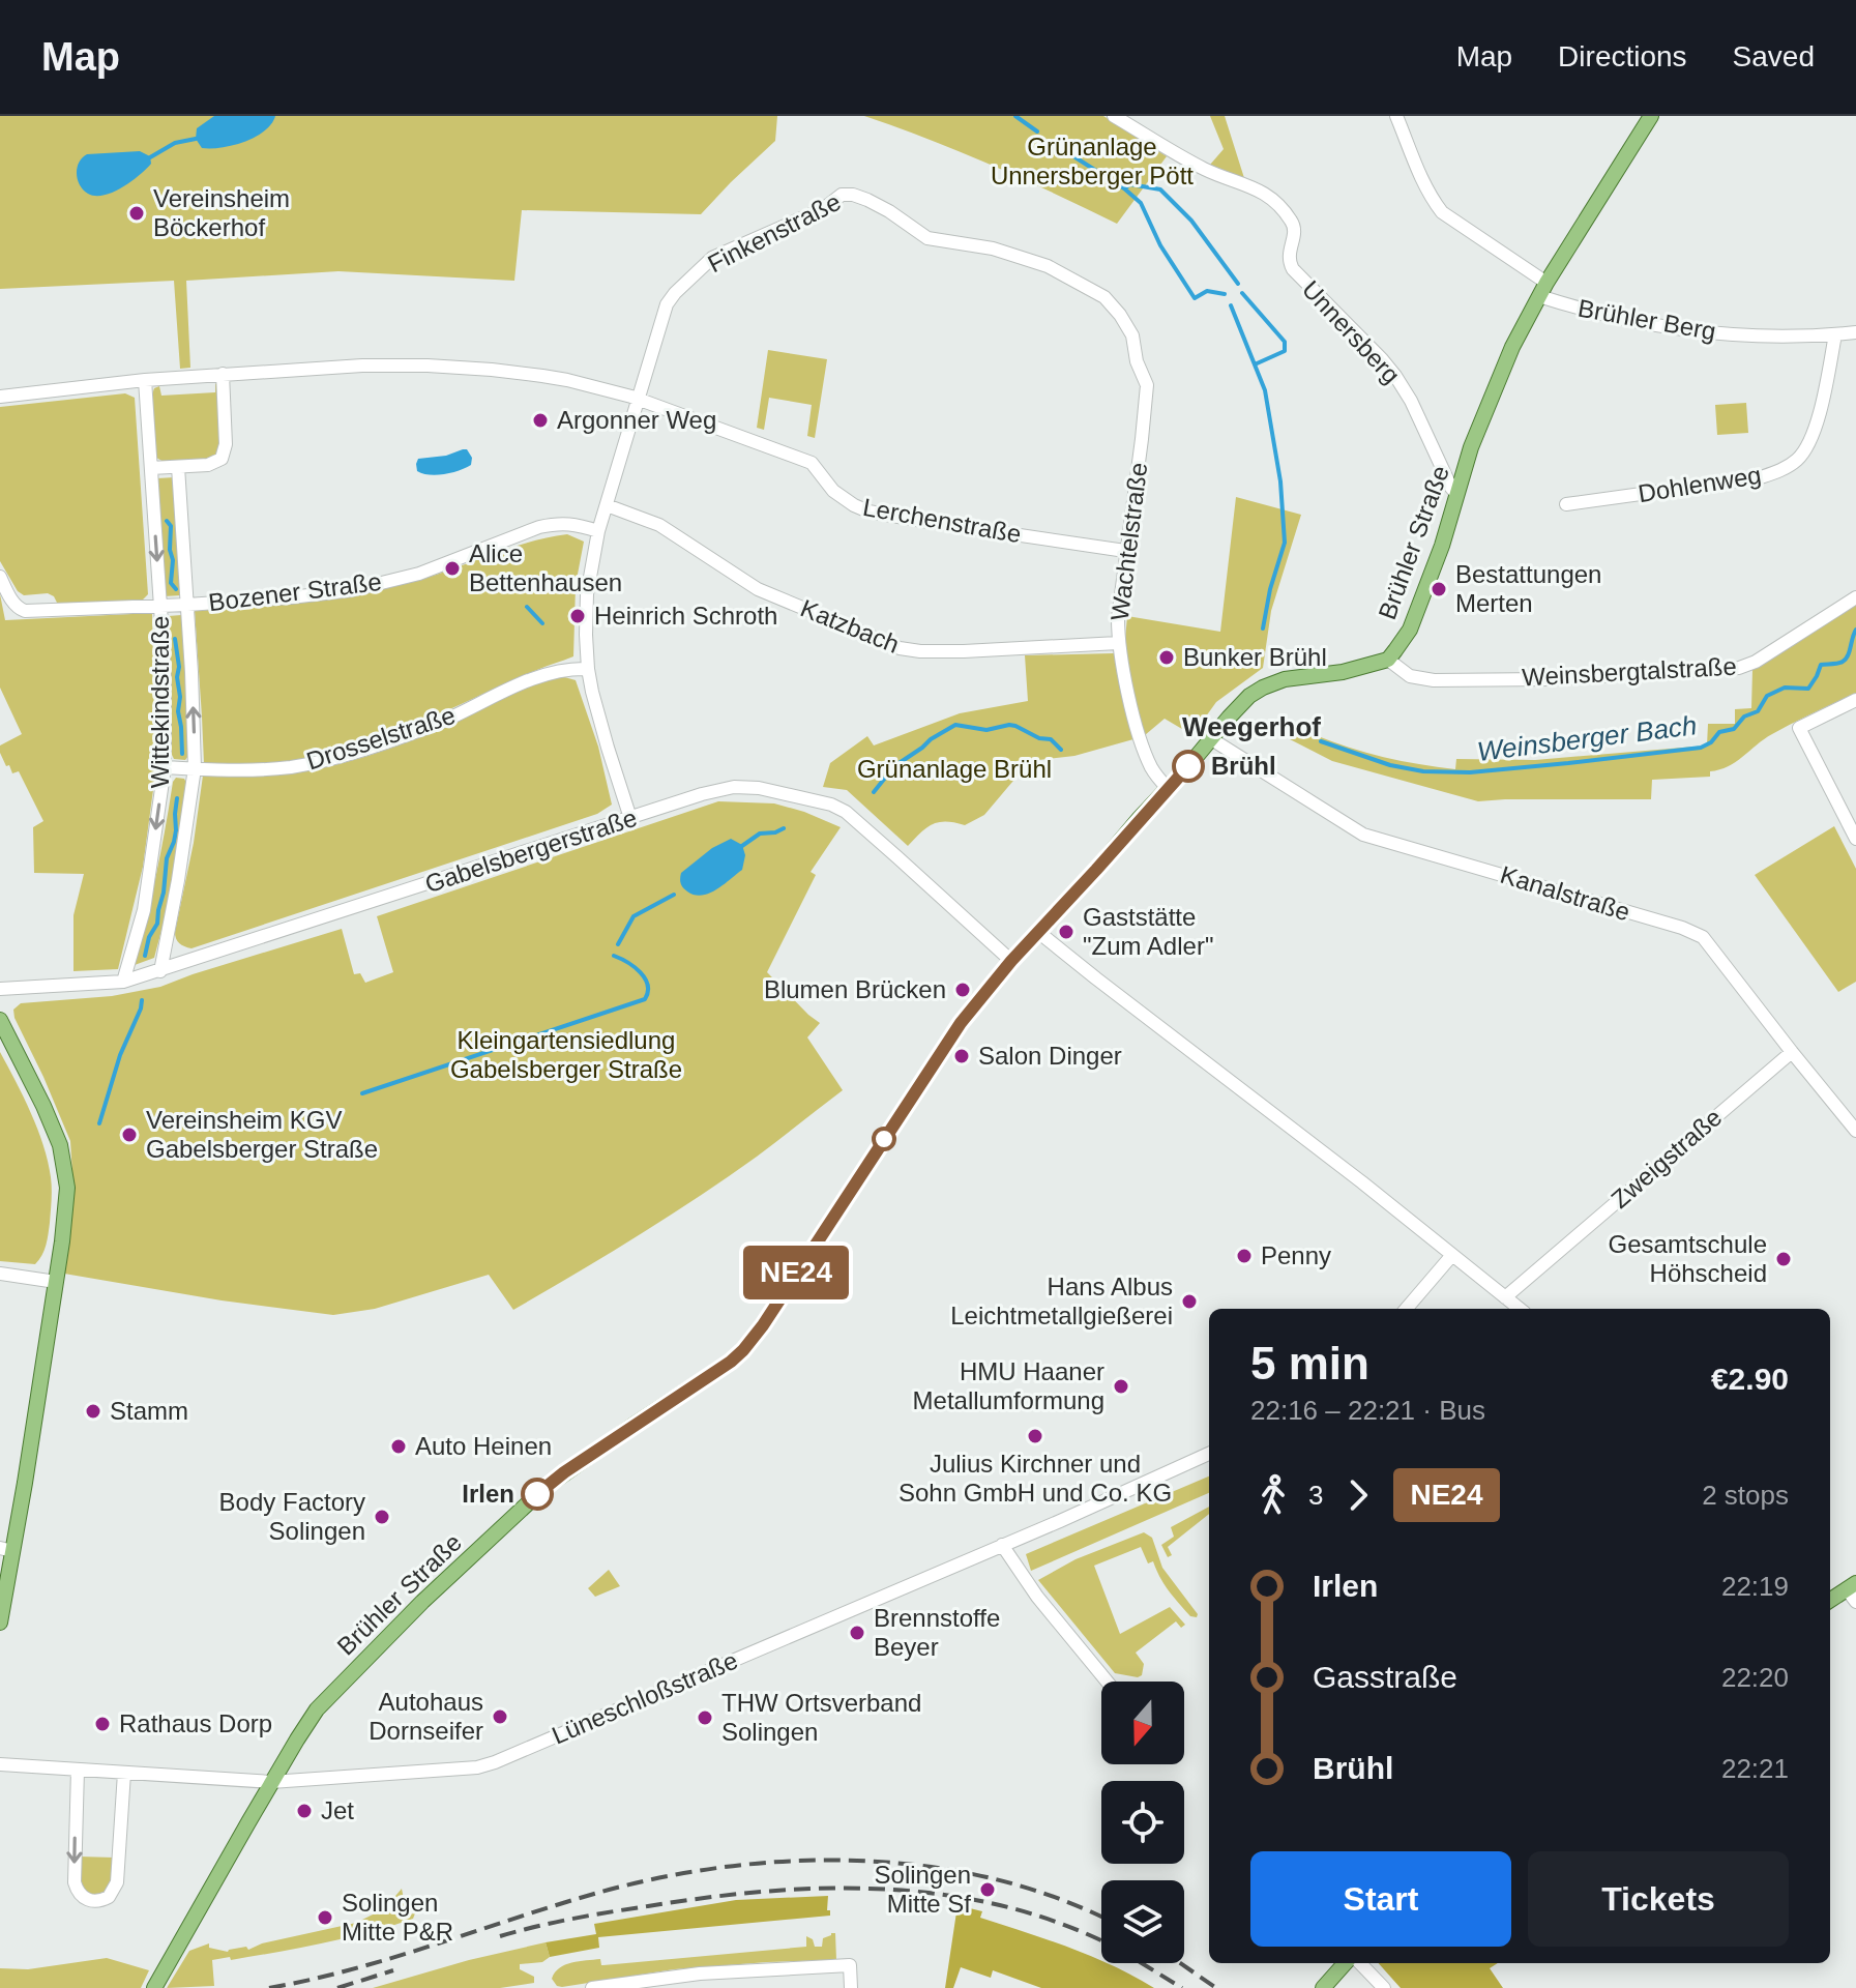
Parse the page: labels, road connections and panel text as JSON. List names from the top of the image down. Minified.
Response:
{"streets":{"main road":["Brühler Straße"],"street":["Finkenstraße","Brühler Berg","Unnersberg","Dohlenweg","Lerchenstraße","Wachtelstraße","Bozener Straße","Katzbach","Weinsbergtalstraße","Wittekindstraße","Drosselstraße","Gabelsbergerstraße","Kanalstraße","Zweigstraße","Lüneschloßstraße"]},"crossings":[["Finkenstraße","Lerchenstraße"],["Finkenstraße","Wachtelstraße"],["Finkenstraße","Bozener Straße"],["Finkenstraße","Katzbach"],["Finkenstraße","Drosselstraße"],["Finkenstraße","Gabelsbergerstraße"],["Brühler Berg","Dohlenweg"],["Brühler Berg","Brühler Straße"],["Unnersberg","Brühler Straße"],["Lerchenstraße","Wachtelstraße"],["Wachtelstraße","Brühler Straße"],["Wachtelstraße","Katzbach"],["Brühler Straße","Weinsbergtalstraße"],["Brühler Straße","Gabelsbergerstraße"],["Brühler Straße","Kanalstraße"],["Brühler Straße","Lüneschloßstraße"],["Bozener Straße","Wittekindstraße"],["Wittekindstraße","Drosselstraße"],["Wittekindstraße","Gabelsbergerstraße"],["Kanalstraße","Zweigstraße"]],"districts":["Weegerhof"],"water":["Weinsberger Bach"],"parks":["Grünanlage Unnersberger Pött","Grünanlage Brühl","Kleingartensiedlung Gabelsberger Straße"],"places":["Vereinsheim Böckerhof","Argonner Weg","Alice Bettenhausen","Bestattungen Merten","Heinrich Schroth","Bunker Brühl","Brühl","Gaststätte \"Zum Adler\"","Blumen Brücken","Salon Dinger","Vereinsheim KGV Gabelsberger Straße","Penny","Gesamtschule Höhscheid","Hans Albus Leichtmetallgießerei","HMU Haaner Metallumformung","Stamm","Julius Kirchner und Sohn GmbH und Co. KG","Auto Heinen","Irlen","Body Factory Solingen","Brennstoffe Beyer","Autohaus Dornseifer","THW Ortsverband Solingen","Rathaus Dorp","Jet","Solingen Mitte Sf","Solingen Mitte P&R"],"lines":["bus line NE24"],"north":"bottom","page":{"header":"Map","nav":["Map","Directions","Saved"],"on_map":"NE24","heading":["5 min","22:16 – 22:21 · Bus","€2.90"],"legs":["3","NE24","2 stops"],"list":[{"name":"Irlen","value":"22:19"},{"name":"Gasstraße","value":"22:20"},{"name":"Brühl","value":"22:21"}],"buttons":["Start","Tickets"]}}
